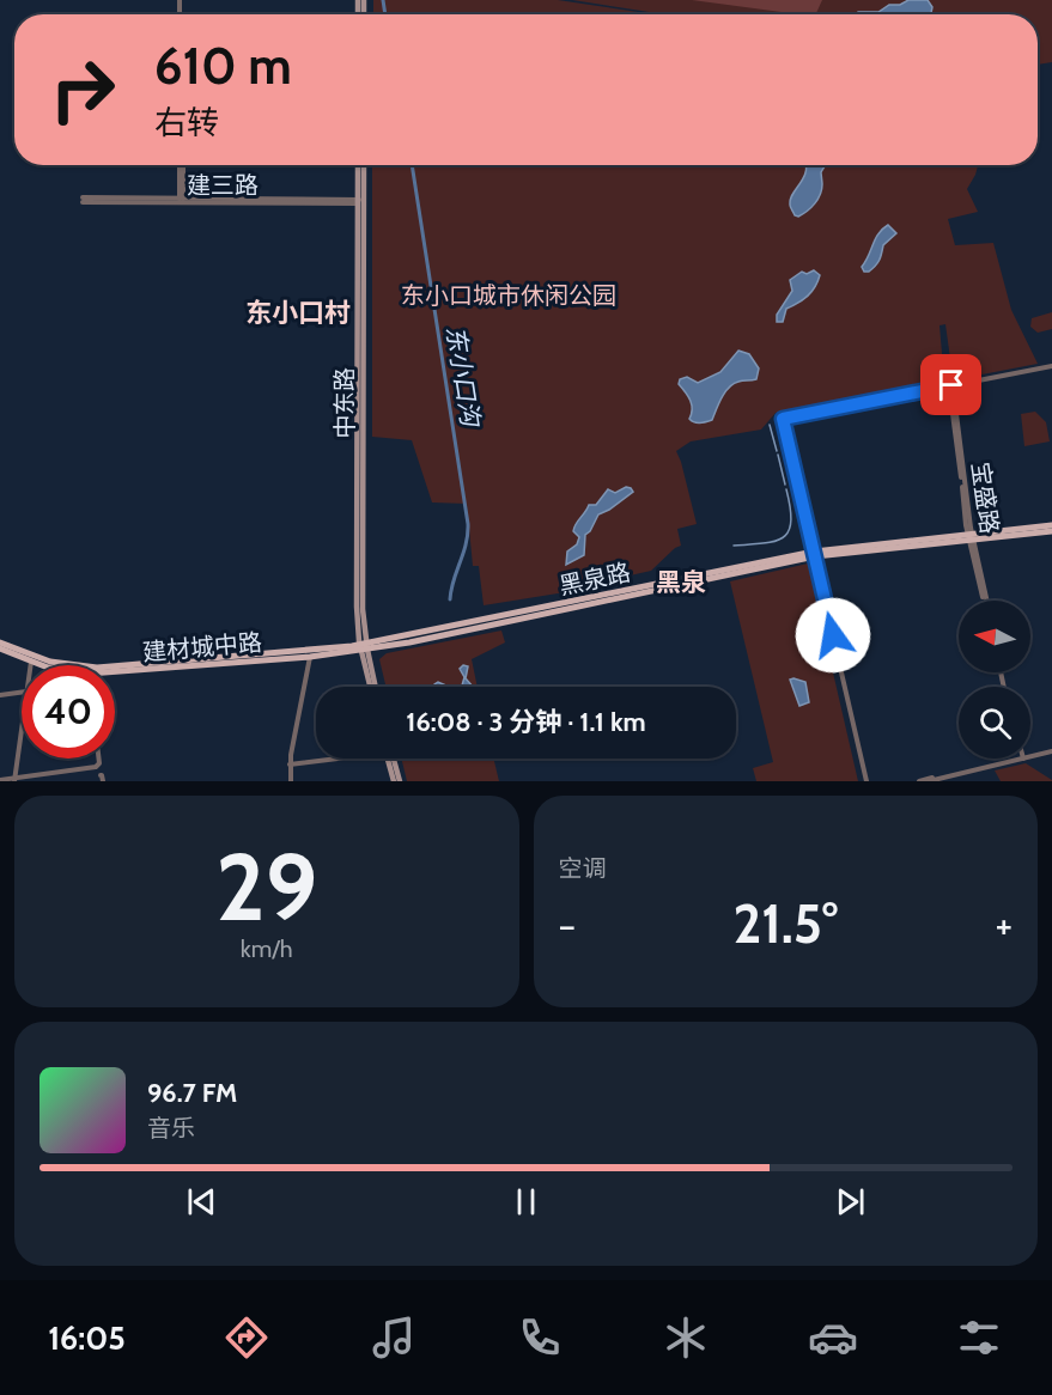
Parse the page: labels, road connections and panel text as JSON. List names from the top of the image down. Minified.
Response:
{"streets":{"main road":["中东路","黑泉路","建材城中路"],"street":["建三路","宝盛路"]},"crossings":[["建三路","中东路"],["中东路","黑泉路"],["中东路","建材城中路"],["宝盛路","黑泉路"],["黑泉路","建材城中路"]],"districts":["东小口村","黑泉"],"water":["东小口沟"],"parks":["东小口城市休闲公园"],"north":"left","page":{"turn":["610 m","右转"],"limit":"40","trip":"16:08 · 3 分钟 · 1.1 km","tile":[["29","km/h"],"空调"],"heat":["−","21.5°","+"],"song":["96.7 FM","音乐"],"tabs":"16:05"}}
